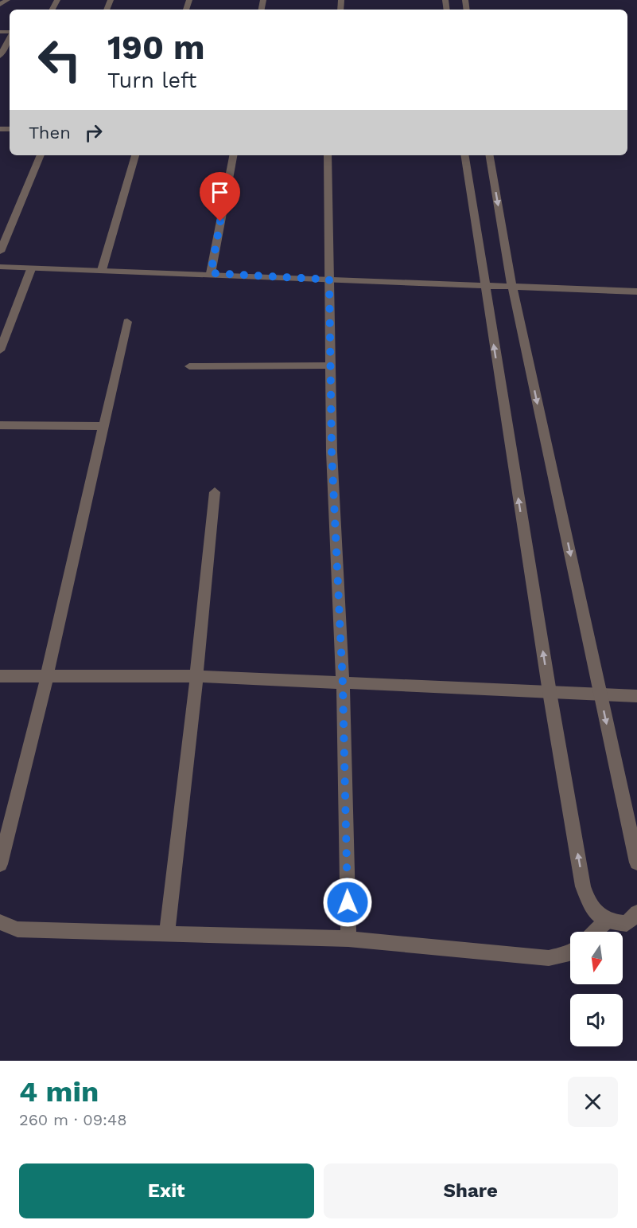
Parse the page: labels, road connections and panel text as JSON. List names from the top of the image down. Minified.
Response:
{"north":"bottom","page":{"turn":["190 m","Turn left"],"then":"Then","heading":["4 min","260 m · 09:48"],"buttons":["Exit","Share"]}}
